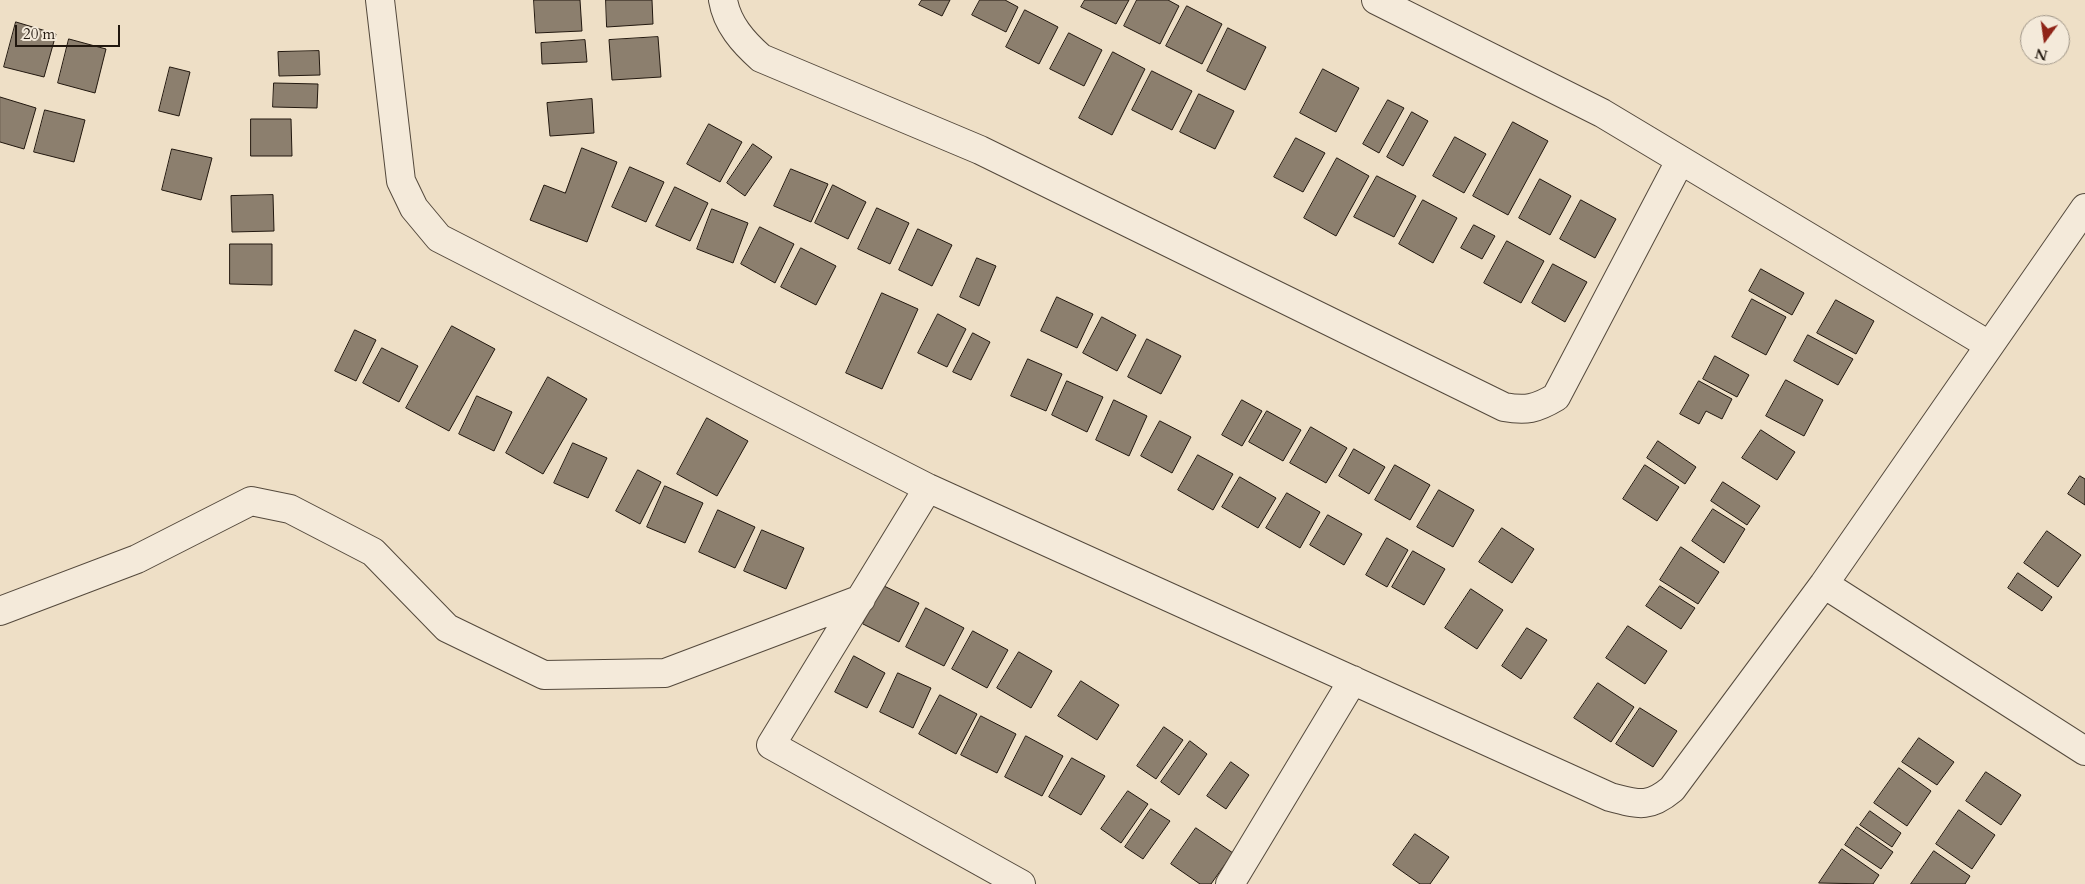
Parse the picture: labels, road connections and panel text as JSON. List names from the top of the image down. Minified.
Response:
{"scale_bar":"20 m","north":"bottom"}
